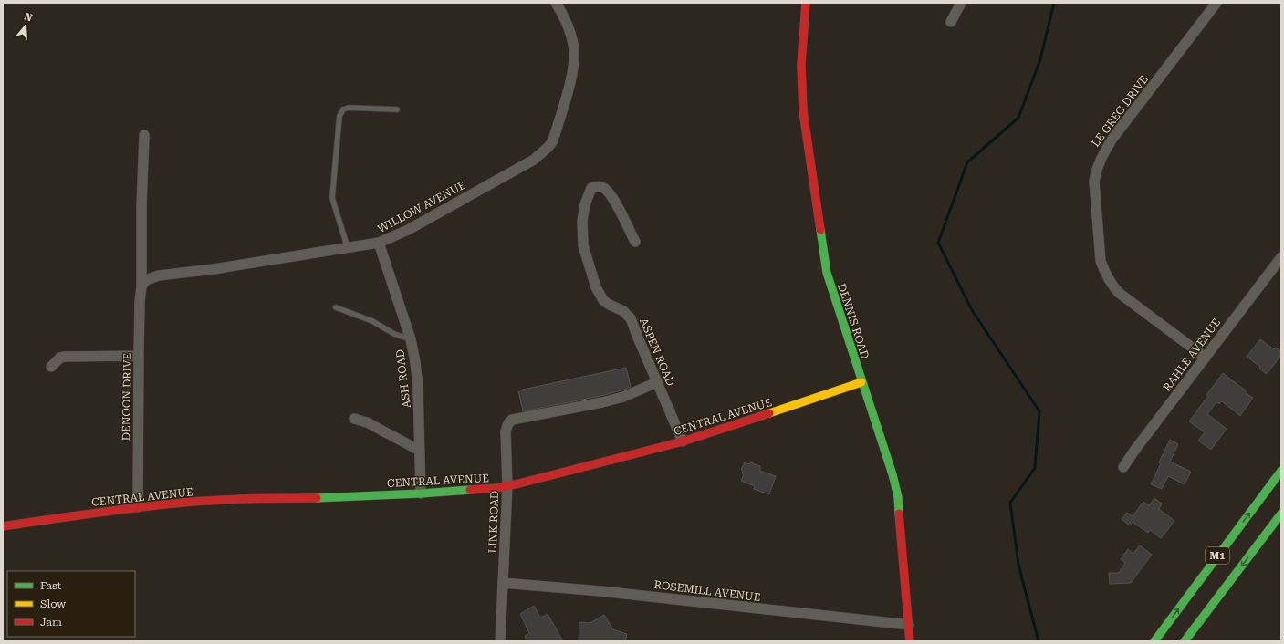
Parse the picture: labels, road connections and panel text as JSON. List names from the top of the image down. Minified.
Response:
{"streets":{"main road":["DENNIS ROAD","CENTRAL AVENUE","M1"],"street":["LE GREG DRIVE","WILLOW AVENUE","ASPEN ROAD","RAHLE AVENUE","ASH ROAD","DENOON DRIVE","LINK ROAD","ROSEMILL AVENUE"]},"crossings":[["LE GREG DRIVE","RAHLE AVENUE"],["WILLOW AVENUE","ASH ROAD"],["WILLOW AVENUE","DENOON DRIVE"],["DENNIS ROAD","CENTRAL AVENUE"],["DENNIS ROAD","ROSEMILL AVENUE"],["ASPEN ROAD","CENTRAL AVENUE"],["ASPEN ROAD","LINK ROAD"],["ASH ROAD","CENTRAL AVENUE"],["DENOON DRIVE","CENTRAL AVENUE"],["CENTRAL AVENUE","LINK ROAD"],["LINK ROAD","ROSEMILL AVENUE"]],"legend":["Fast","Slow","Jam"],"north":"top"}
